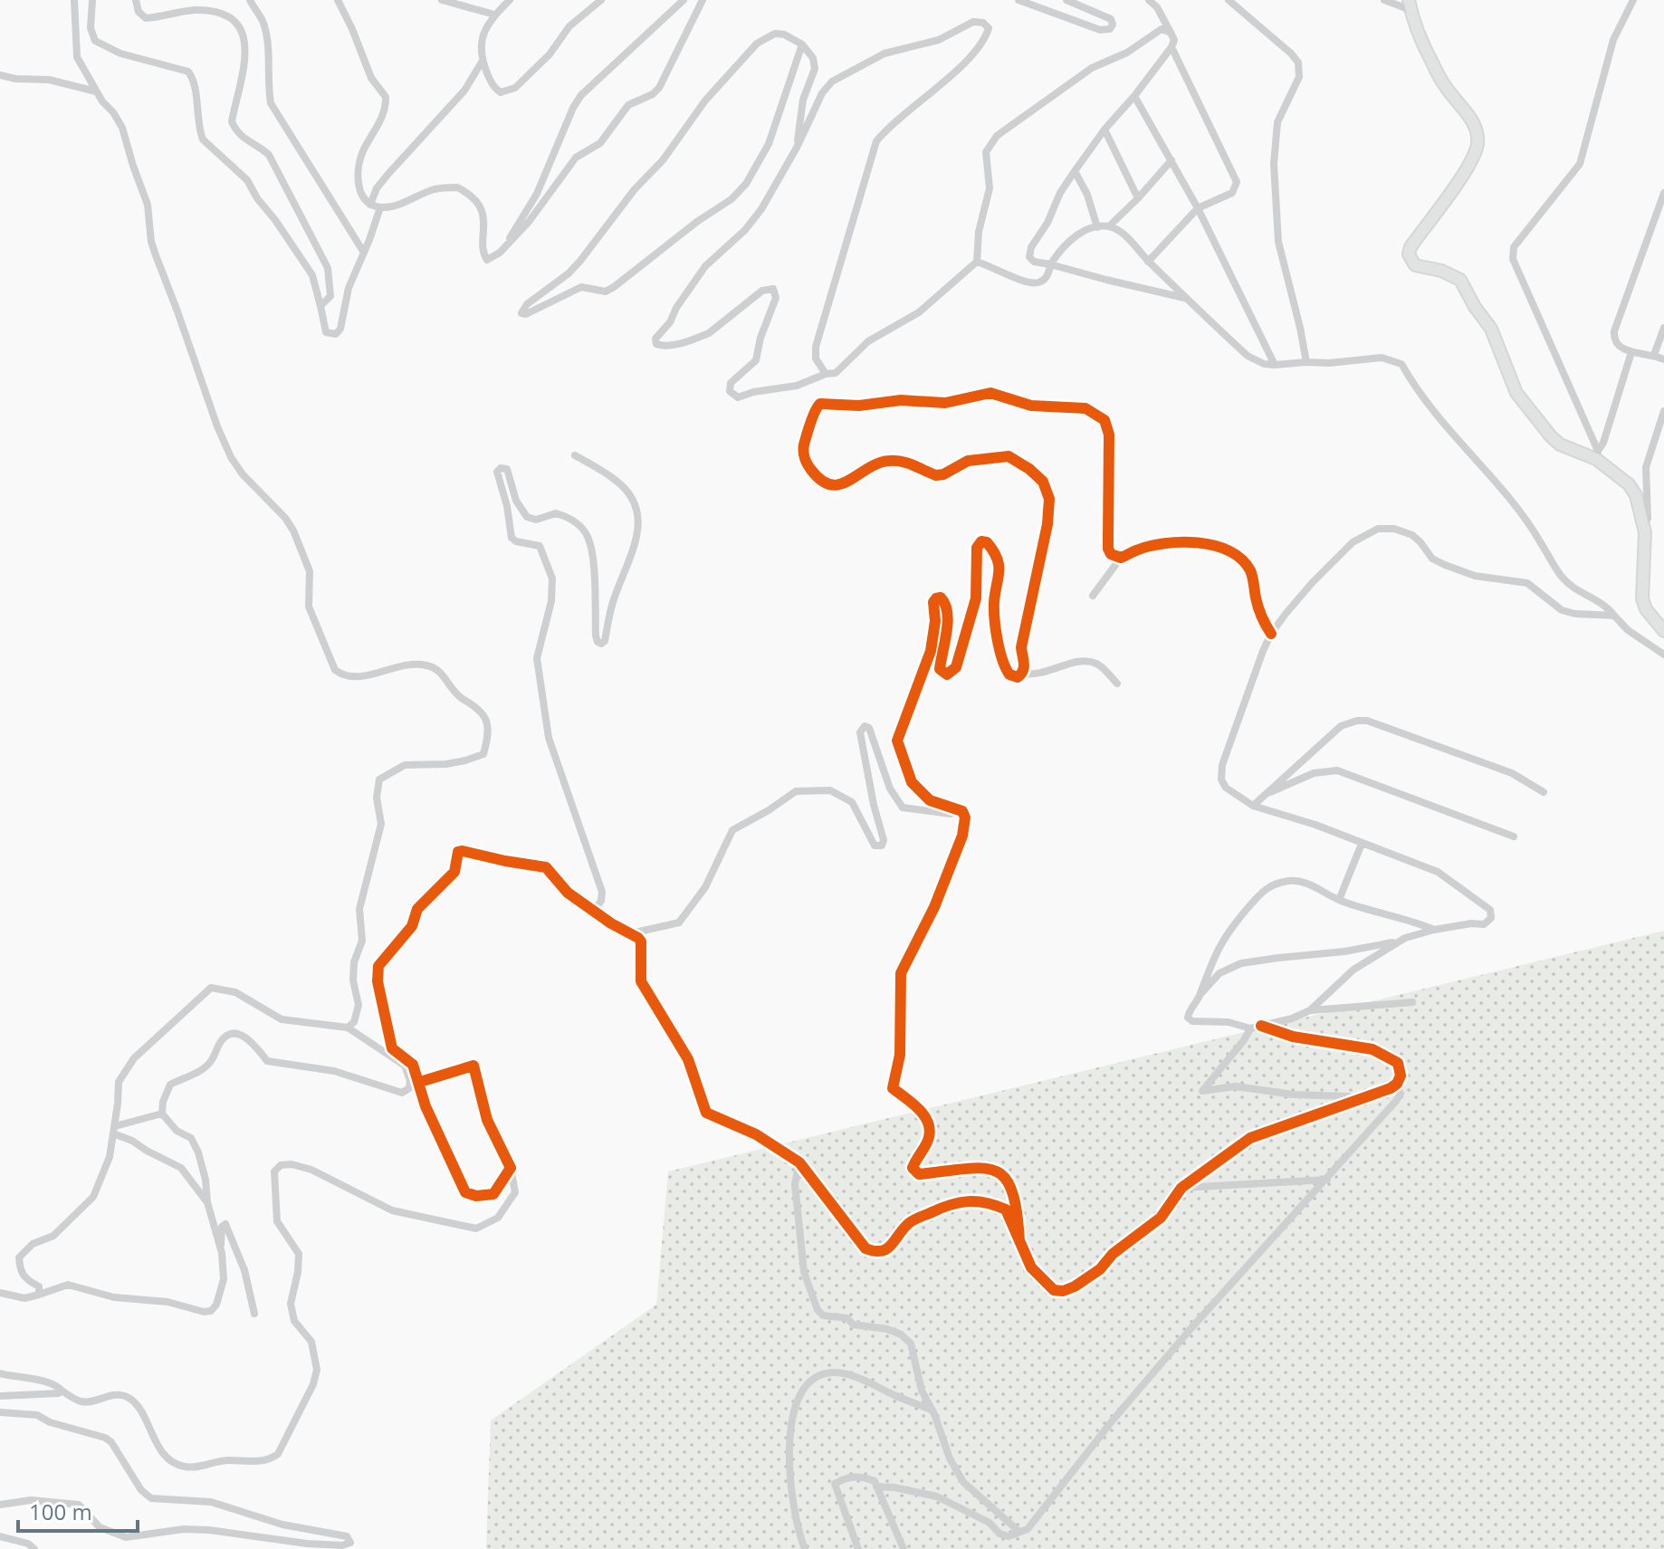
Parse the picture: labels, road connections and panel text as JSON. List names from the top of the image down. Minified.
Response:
{"scale_bar":"100 m"}
